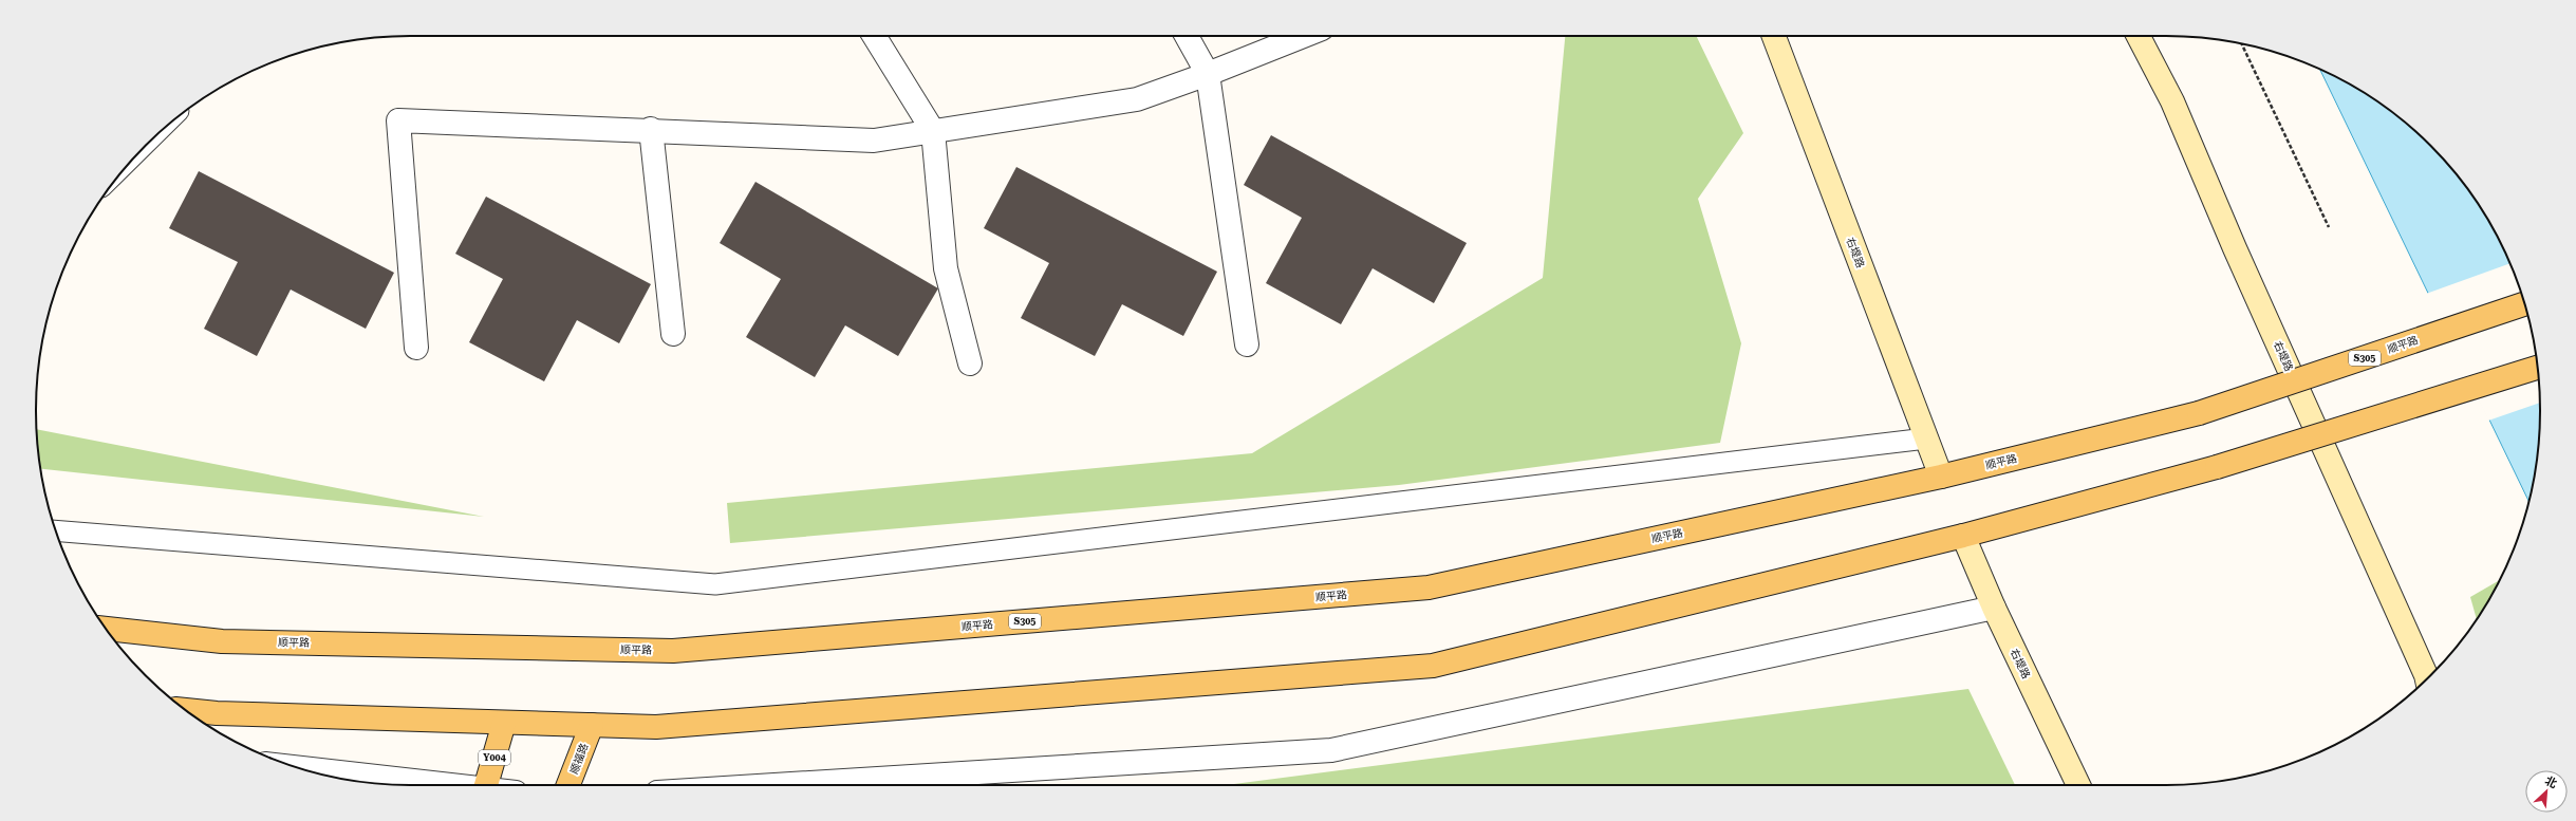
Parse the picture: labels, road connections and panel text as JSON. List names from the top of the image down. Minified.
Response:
{"streets":{"main road":["右堤路","顺平路","S305","Y004","顺福路"]},"crossings":[["右堤路","顺平路"]],"north":"top right"}
